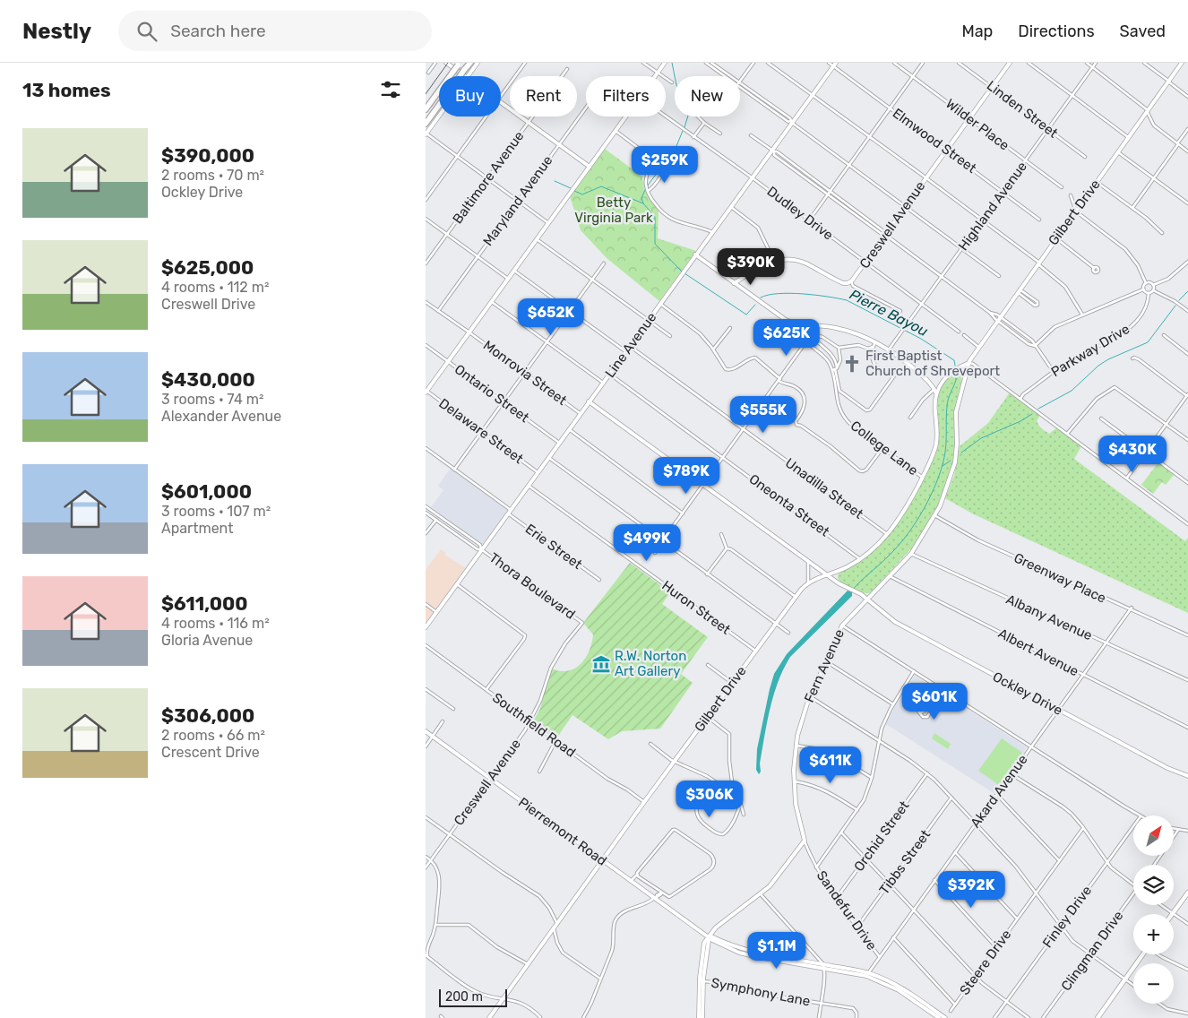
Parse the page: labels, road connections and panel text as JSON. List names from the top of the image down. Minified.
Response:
{"streets":{"street":["Linden Street","Wilder Place","Elmwood Street","Baltimore Avenue","Maryland Avenue","Highland Avenue","Gilbert Drive","Dudley Drive","Creswell Avenue","Line Avenue","Parkway Drive","Monrovia Street","Ontario Street","Delaware Street","College Lane","Unadilla Street","Oneonta Street","Erie Street","Greenway Place","Thora Boulevard","Huron Street","Albany Avenue","Albert Avenue","Fern Avenue","Ockley Drive","Southfield Road","Akard Avenue","Pierremont Road","Orchid Street","Tibbs Street","Sandefur Drive","Finley Drive","Clingman Drive","Steere Drive","Symphony Lane"]},"crossings":[["Linden Street","Highland Avenue"],["Linden Street","Creswell Avenue"],["Wilder Place","Highland Avenue"],["Wilder Place","Creswell Avenue"],["Elmwood Street","Highland Avenue"],["Elmwood Street","Creswell Avenue"],["Elmwood Street","Line Avenue"],["Maryland Avenue","Monrovia Street"],["Highland Avenue","Dudley Drive"],["Gilbert Drive","Monrovia Street"],["Gilbert Drive","College Lane"],["Gilbert Drive","Unadilla Street"],["Gilbert Drive","Oneonta Street"],["Gilbert Drive","Huron Street"],["Gilbert Drive","Fern Avenue"],["Gilbert Drive","Ockley Drive"],["Gilbert Drive","Southfield Road"],["Gilbert Drive","Pierremont Road"],["Dudley Drive","Creswell Avenue"],["Dudley Drive","Line Avenue"],["Creswell Avenue","Thora Boulevard"],["Creswell Avenue","Southfield Road"],["Creswell Avenue","Pierremont Road"],["Line Avenue","Monrovia Street"],["Line Avenue","Ontario Street"],["Line Avenue","Delaware Street"],["Line Avenue","Unadilla Street"],["Line Avenue","Oneonta Street"],["Line Avenue","Erie Street"],["Line Avenue","Thora Boulevard"],["Line Avenue","Huron Street"],["Monrovia Street","Ockley Drive"],["Greenway Place","Fern Avenue"],["Greenway Place","Akard Avenue"],["Albany Avenue","Fern Avenue"],["Albany Avenue","Akard Avenue"],["Albert Avenue","Fern Avenue"],["Albert Avenue","Akard Avenue"],["Fern Avenue","Ockley Drive"],["Fern Avenue","Sandefur Drive"],["Ockley Drive","Akard Avenue"],["Akard Avenue","Pierremont Road"],["Akard Avenue","Sandefur Drive"],["Orchid Street","Sandefur Drive"],["Tibbs Street","Sandefur Drive"],["Sandefur Drive","Steere Drive"]],"water":["Pierre Bayou"],"parks":["Betty Virginia Park"],"places":{"church":["First Baptist Church of Shreveport"],"museum":["R.W. Norton Art Gallery"]},"scale_bar":"200 m","north":"top right","page":{"header":"Nestly","search":"Search here","nav":["Map","Directions","Saved"],"heading":"13 homes","chip":["Buy","Rent","Filters","New"],"list":[{"name":"$390,000","note":"2 rooms · 70 m² · Ockley Drive"},{"name":"$625,000","note":"4 rooms · 112 m² · Creswell Drive"},{"name":"$430,000","note":"3 rooms · 74 m² · Alexander Avenue"},{"name":"$601,000","note":"3 rooms · 107 m² · Apartment"},{"name":"$611,000","note":"4 rooms · 116 m² · Gloria Avenue"},{"name":"$306,000","note":"2 rooms · 66 m² · Crescent Drive"}],"price":["$259K","$390K","$652K","$625K","$555K","$430K","$789K","$499K","$601K","$611K","$306K","$392K","$1.1M"],"map_buttons":["+","−"],"scale":"200 m"}}
